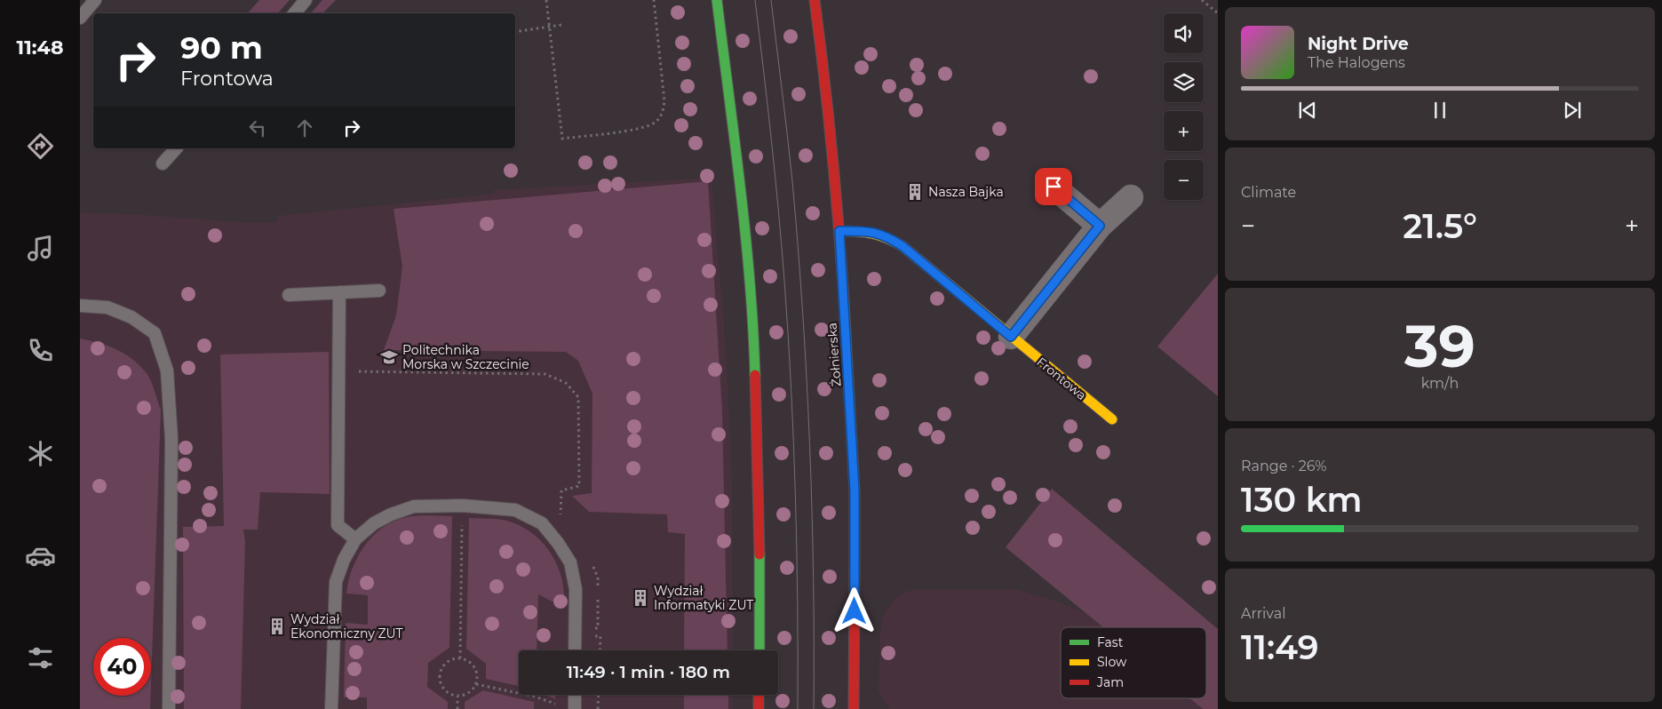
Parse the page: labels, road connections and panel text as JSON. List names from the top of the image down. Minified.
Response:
{"streets":{"street":["Żołnierska","Frontowa"]},"crossings":[["Żołnierska","Frontowa"]],"places":{"building":["Nasza Bajka","Wydział Informatyki ZUT","Wydział Ekonomiczny ZUT"],"school or university":["Politechnika Morska w Szczecinie"]},"legend":["Fast","Slow","Jam"],"page":{"tabs":"11:48","map_buttons":["+","−"],"turn":["90 m","Frontowa"],"song":["Night Drive","The Halogens"],"tile":["Climate",["39","km/h"],["Range · 26%","130 km"],["Arrival","11:49"]],"heat":["−","21.5°","+"],"limit":"40","trip":"11:49 · 1 min · 180 m"}}
